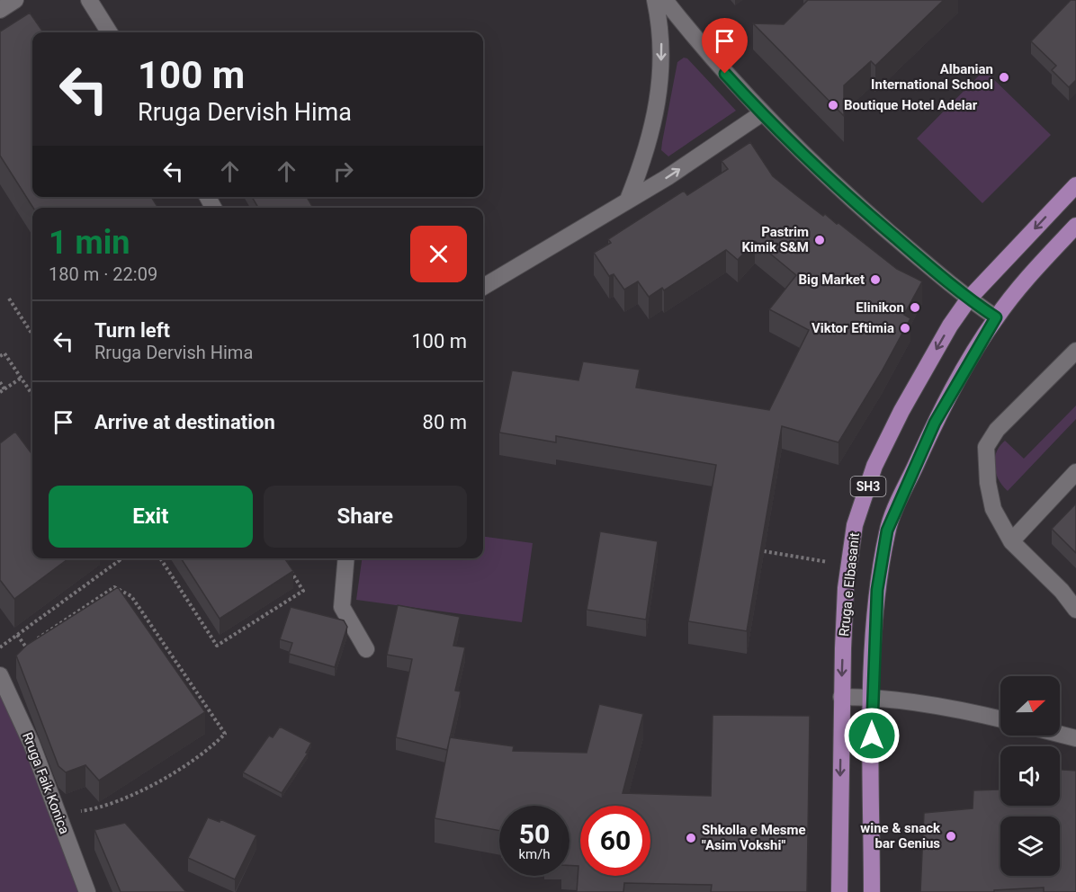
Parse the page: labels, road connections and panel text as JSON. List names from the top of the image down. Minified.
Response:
{"streets":{"main road":["SH3","Rruga e Elbasanit"],"street":["Rruga Faik Konica"]},"places":["Albanian International School","Boutique Hotel Adelar","Pastrim Kimik S&M","Big Market","Elinikon","Viktor Eftimia","wine & snack bar Genius","Shkolla e Mesme \"Asim Vokshi\""],"north":"right","page":{"turn":["100 m","Rruga Dervish Hima"],"heading":["1 min","180 m · 22:09"],"list":[{"name":"Turn left","note":"Rruga Dervish Hima","value":"100 m"},{"name":"Arrive at destination","value":"80 m"}],"buttons":["Exit","Share"],"speed":"50 km/h","limit":"60"}}
